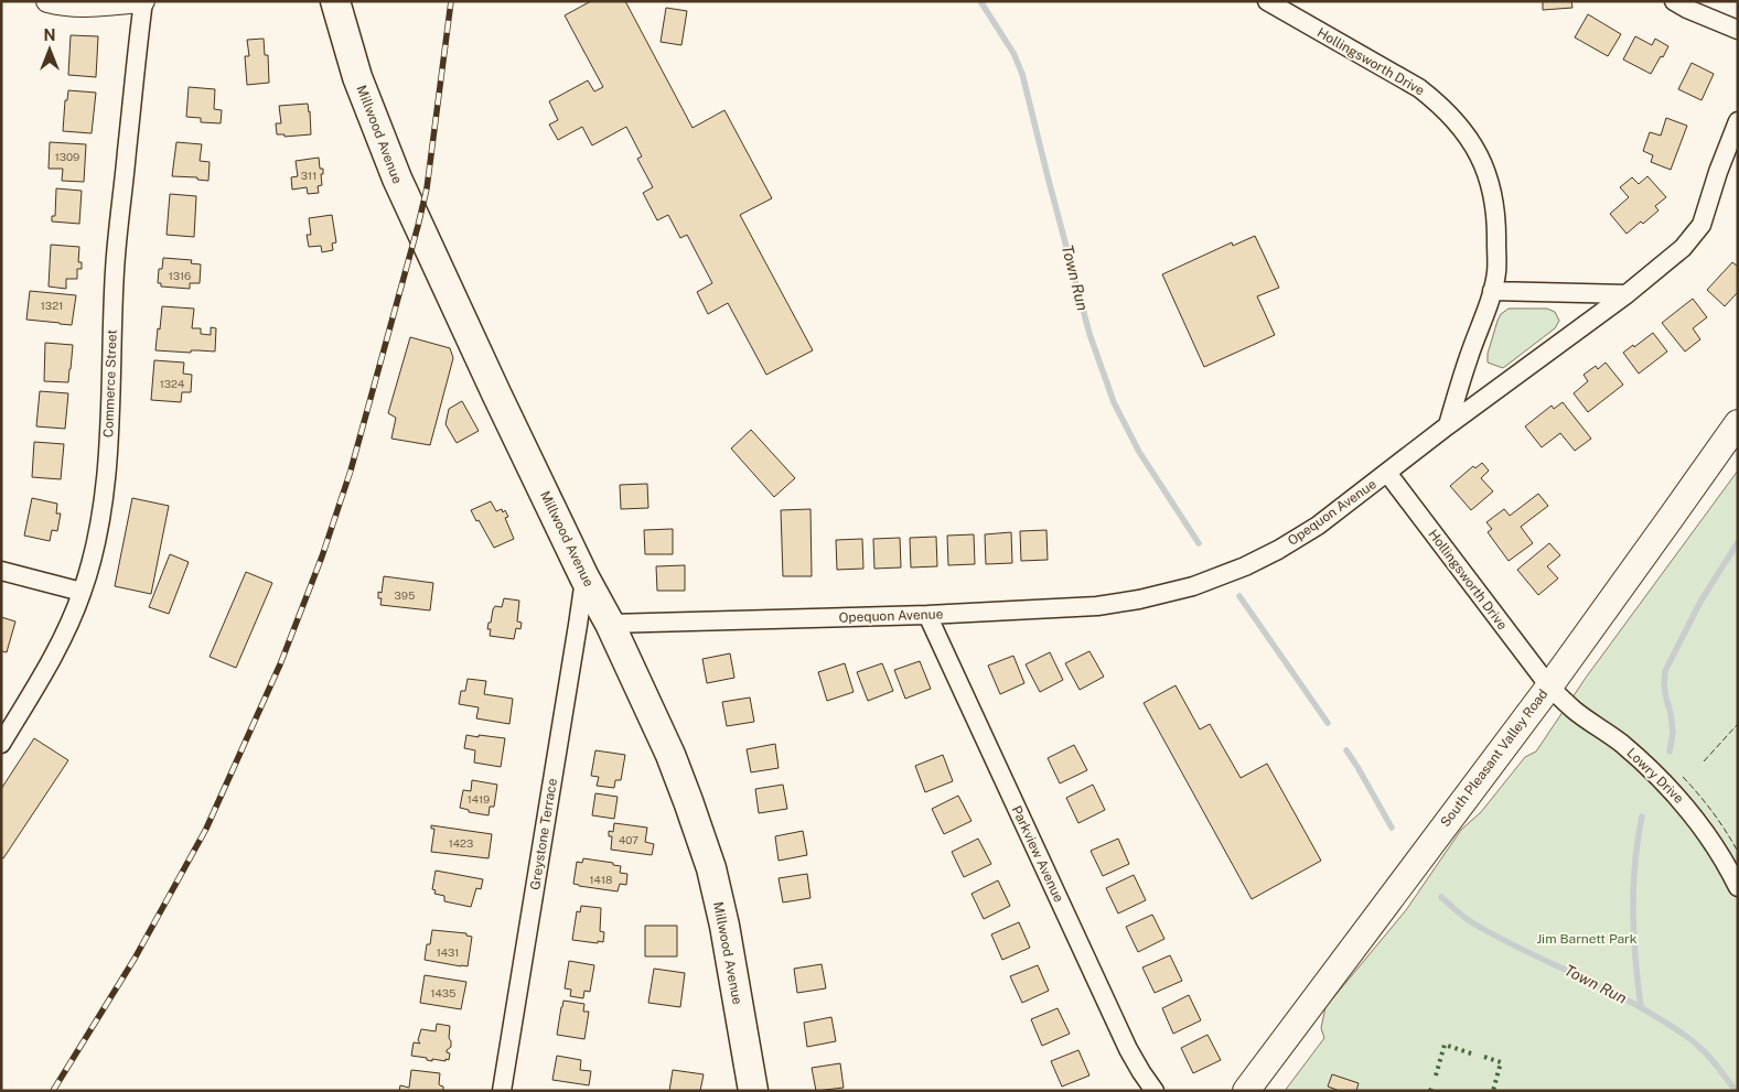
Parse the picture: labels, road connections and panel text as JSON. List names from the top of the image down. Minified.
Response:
{"streets":{"main road":["Millwood Avenue","South Pleasant Valley Road"],"street":["Hollingsworth Drive","Commerce Street","Opequon Avenue","Lowry Drive","Greystone Terrace","Parkview Avenue"]},"crossings":[["Hollingsworth Drive","Opequon Avenue"],["Hollingsworth Drive","South Pleasant Valley Road"],["Hollingsworth Drive","Lowry Drive"],["Millwood Avenue","Opequon Avenue"],["Millwood Avenue","Greystone Terrace"],["Opequon Avenue","Parkview Avenue"],["South Pleasant Valley Road","Lowry Drive"]],"water":["Town Run"],"parks":["Jim Barnett Park"],"house_numbers":["1309","311","1316","1321","1324","395","1419","407","1423","1418","1431","1435"],"north":"top"}
